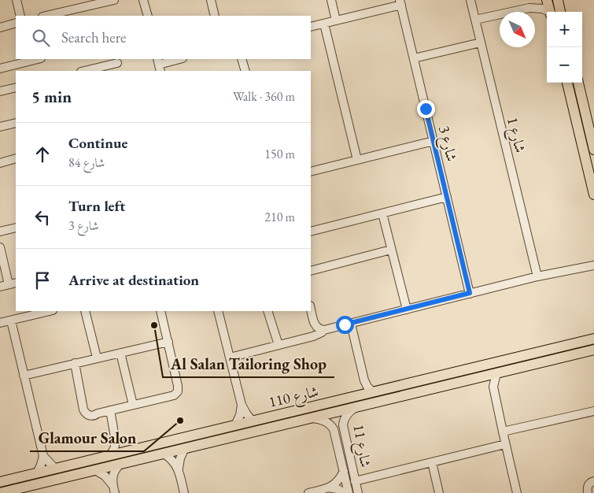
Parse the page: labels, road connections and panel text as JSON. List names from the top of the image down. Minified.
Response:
{"streets":{"main road":["شارع 110"],"street":["شارع 1","شارع 3","شارع 11"]},"crossings":[["شارع 110","شارع 11"]],"places":["Al Salan Tailoring Shop","Glamour Salon"],"north":"bottom right","page":{"map_buttons":["+","−"],"search":"Search here","heading":["5 min","Walk · 360 m"],"list":[["Continue","شارع 84","150 m"],["Turn left","شارع 3","210 m"],"Arrive at destination"]}}
